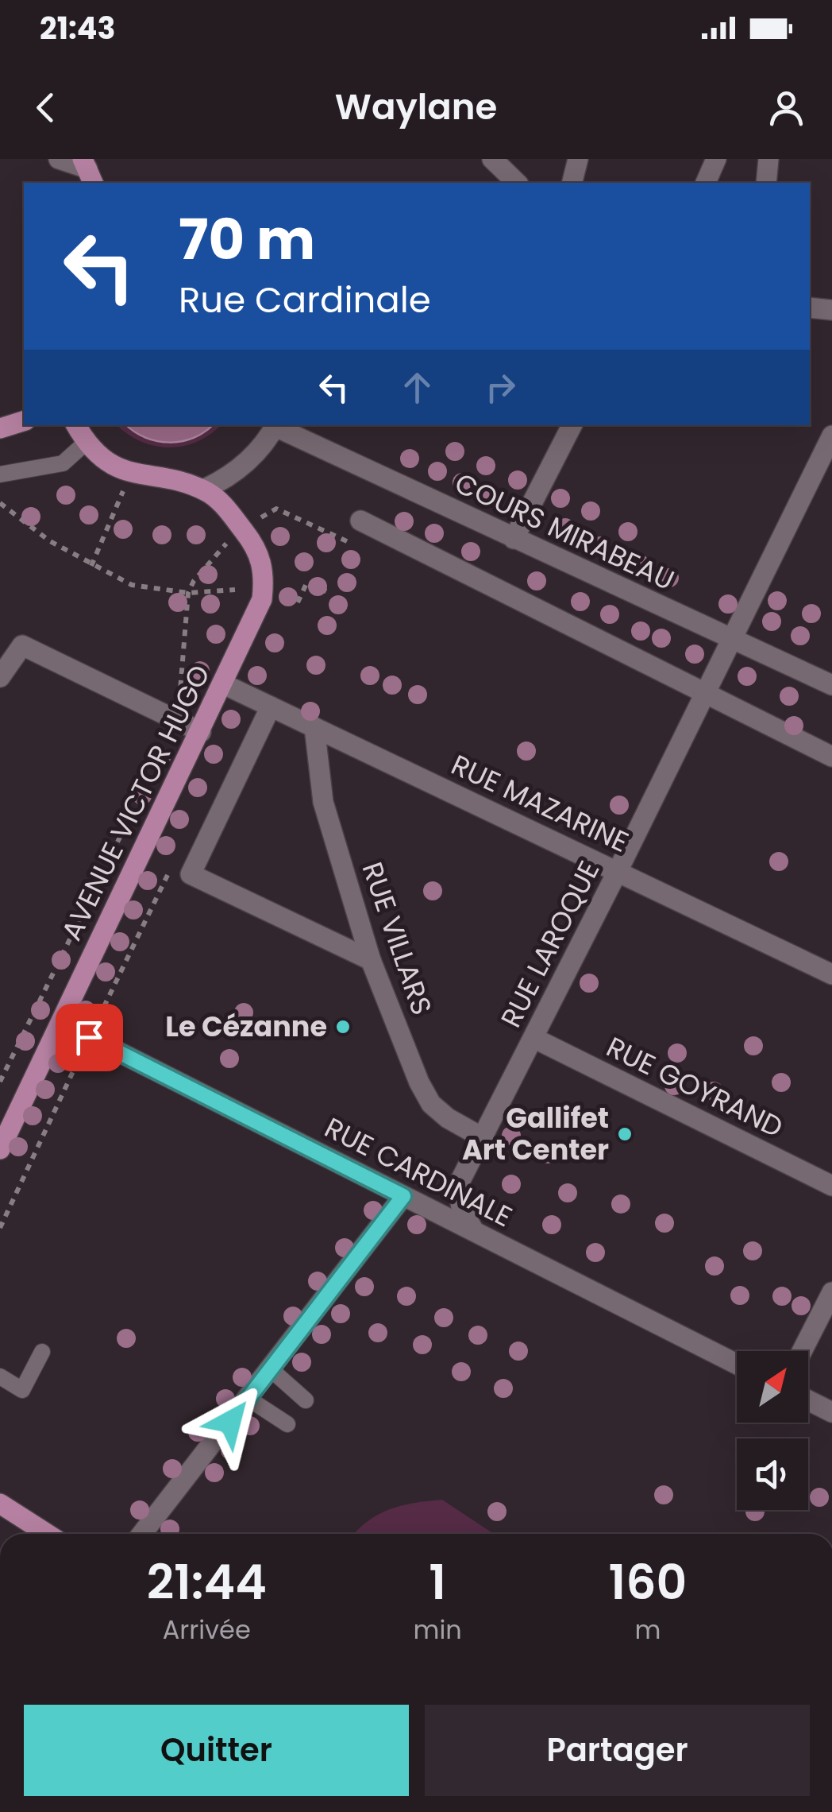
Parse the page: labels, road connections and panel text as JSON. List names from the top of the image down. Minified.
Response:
{"streets":{"main road":["AVENUE VICTOR HUGO"],"street":["COURS MIRABEAU","RUE MAZARINE","RUE VILLARS","RUE LAROQUE","RUE GOYRAND","RUE CARDINALE"]},"crossings":[["COURS MIRABEAU","RUE LAROQUE"],["AVENUE VICTOR HUGO","RUE MAZARINE"],["AVENUE VICTOR HUGO","RUE CARDINALE"],["RUE MAZARINE","RUE VILLARS"],["RUE MAZARINE","RUE LAROQUE"],["RUE VILLARS","RUE LAROQUE"],["RUE LAROQUE","RUE GOYRAND"],["RUE LAROQUE","RUE CARDINALE"]],"places":["Le Cézanne","Gallifet Art Center"],"north":"top right","page":{"status":"21:43","header":"Waylane","turn":["70 m","Rue Cardinale"],"eta":["21:44","Arrivée","1","min","160","m"],"buttons":["Quitter","Partager"]}}
